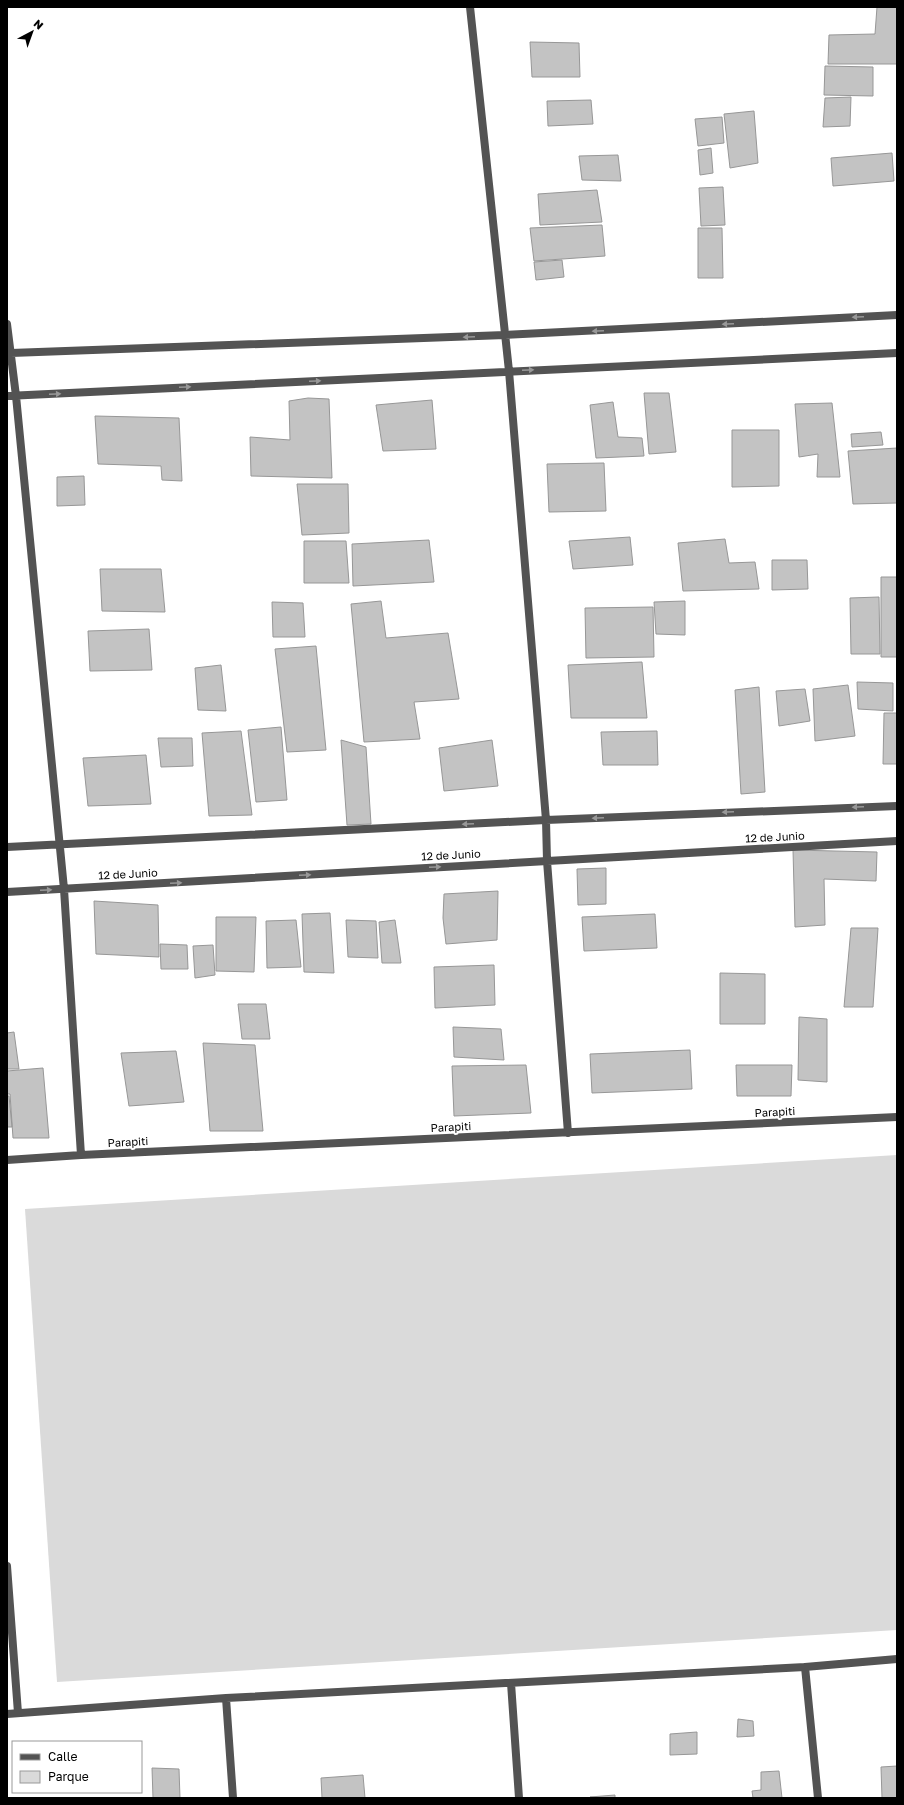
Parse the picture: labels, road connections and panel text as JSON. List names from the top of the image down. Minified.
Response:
{"streets":{"street":["12 de Junio","Parapiti"]},"legend":["Calle","Parque"],"north":"top right"}
